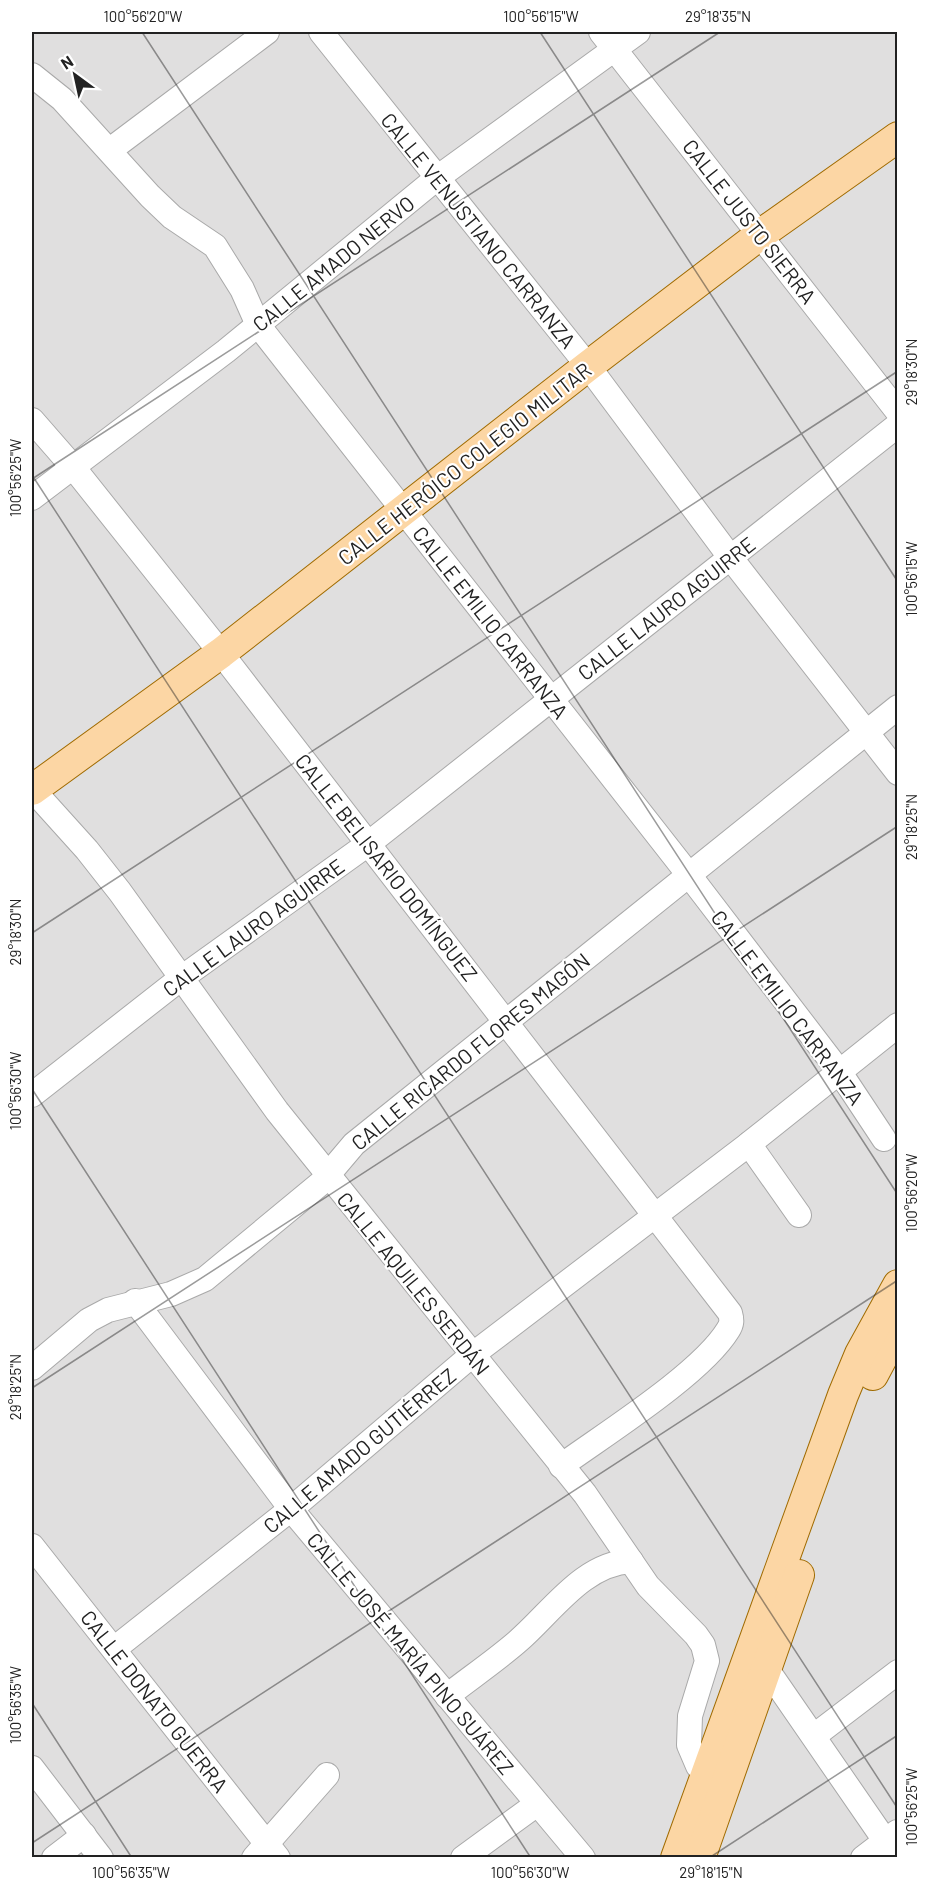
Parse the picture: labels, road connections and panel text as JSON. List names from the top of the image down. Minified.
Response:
{"streets":{"main road":["CALLE HERÓICO COLEGIO MILITAR"],"street":["CALLE JUSTO SIERRA","CALLE VENUSTIANO CARRANZA","CALLE AMADO NERVO","CALLE LAURO AGUIRRE","CALLE EMILIO CARRANZA","CALLE BELISARIO DOMÍNGUEZ","CALLE RICARDO FLORES MAGÓN","CALLE AQUILES SERDÁN","CALLE AMADO GUTIÉRREZ","CALLE JOSÉ MARÍA PINO SUÁREZ","CALLE DONATO GUERRA"]},"crossings":[["CALLE JUSTO SIERRA","CALLE AMADO NERVO"],["CALLE JUSTO SIERRA","CALLE HERÓICO COLEGIO MILITAR"],["CALLE VENUSTIANO CARRANZA","CALLE AMADO NERVO"],["CALLE VENUSTIANO CARRANZA","CALLE HERÓICO COLEGIO MILITAR"],["CALLE VENUSTIANO CARRANZA","CALLE LAURO AGUIRRE"],["CALLE VENUSTIANO CARRANZA","CALLE RICARDO FLORES MAGÓN"],["CALLE AMADO NERVO","CALLE EMILIO CARRANZA"],["CALLE AMADO NERVO","CALLE BELISARIO DOMÍNGUEZ"],["CALLE HERÓICO COLEGIO MILITAR","CALLE EMILIO CARRANZA"],["CALLE HERÓICO COLEGIO MILITAR","CALLE BELISARIO DOMÍNGUEZ"],["CALLE HERÓICO COLEGIO MILITAR","CALLE AQUILES SERDÁN"],["CALLE LAURO AGUIRRE","CALLE EMILIO CARRANZA"],["CALLE LAURO AGUIRRE","CALLE BELISARIO DOMÍNGUEZ"],["CALLE LAURO AGUIRRE","CALLE AQUILES SERDÁN"],["CALLE EMILIO CARRANZA","CALLE RICARDO FLORES MAGÓN"],["CALLE EMILIO CARRANZA","CALLE AMADO GUTIÉRREZ"],["CALLE BELISARIO DOMÍNGUEZ","CALLE RICARDO FLORES MAGÓN"],["CALLE BELISARIO DOMÍNGUEZ","CALLE AQUILES SERDÁN"],["CALLE BELISARIO DOMÍNGUEZ","CALLE AMADO GUTIÉRREZ"],["CALLE RICARDO FLORES MAGÓN","CALLE AQUILES SERDÁN"],["CALLE RICARDO FLORES MAGÓN","CALLE JOSÉ MARÍA PINO SUÁREZ"],["CALLE AQUILES SERDÁN","CALLE AMADO GUTIÉRREZ"],["CALLE AMADO GUTIÉRREZ","CALLE JOSÉ MARÍA PINO SUÁREZ"],["CALLE AMADO GUTIÉRREZ","CALLE DONATO GUERRA"]],"north":"top left","coordinates":["100°56'20\"W","100°56'15\"W","29°18'35\"N","29°18'30\"N","100°56'25\"W","29°18'25\"N","100°56'30\"W","100°56'35\"W","29°18'15\"N"]}
